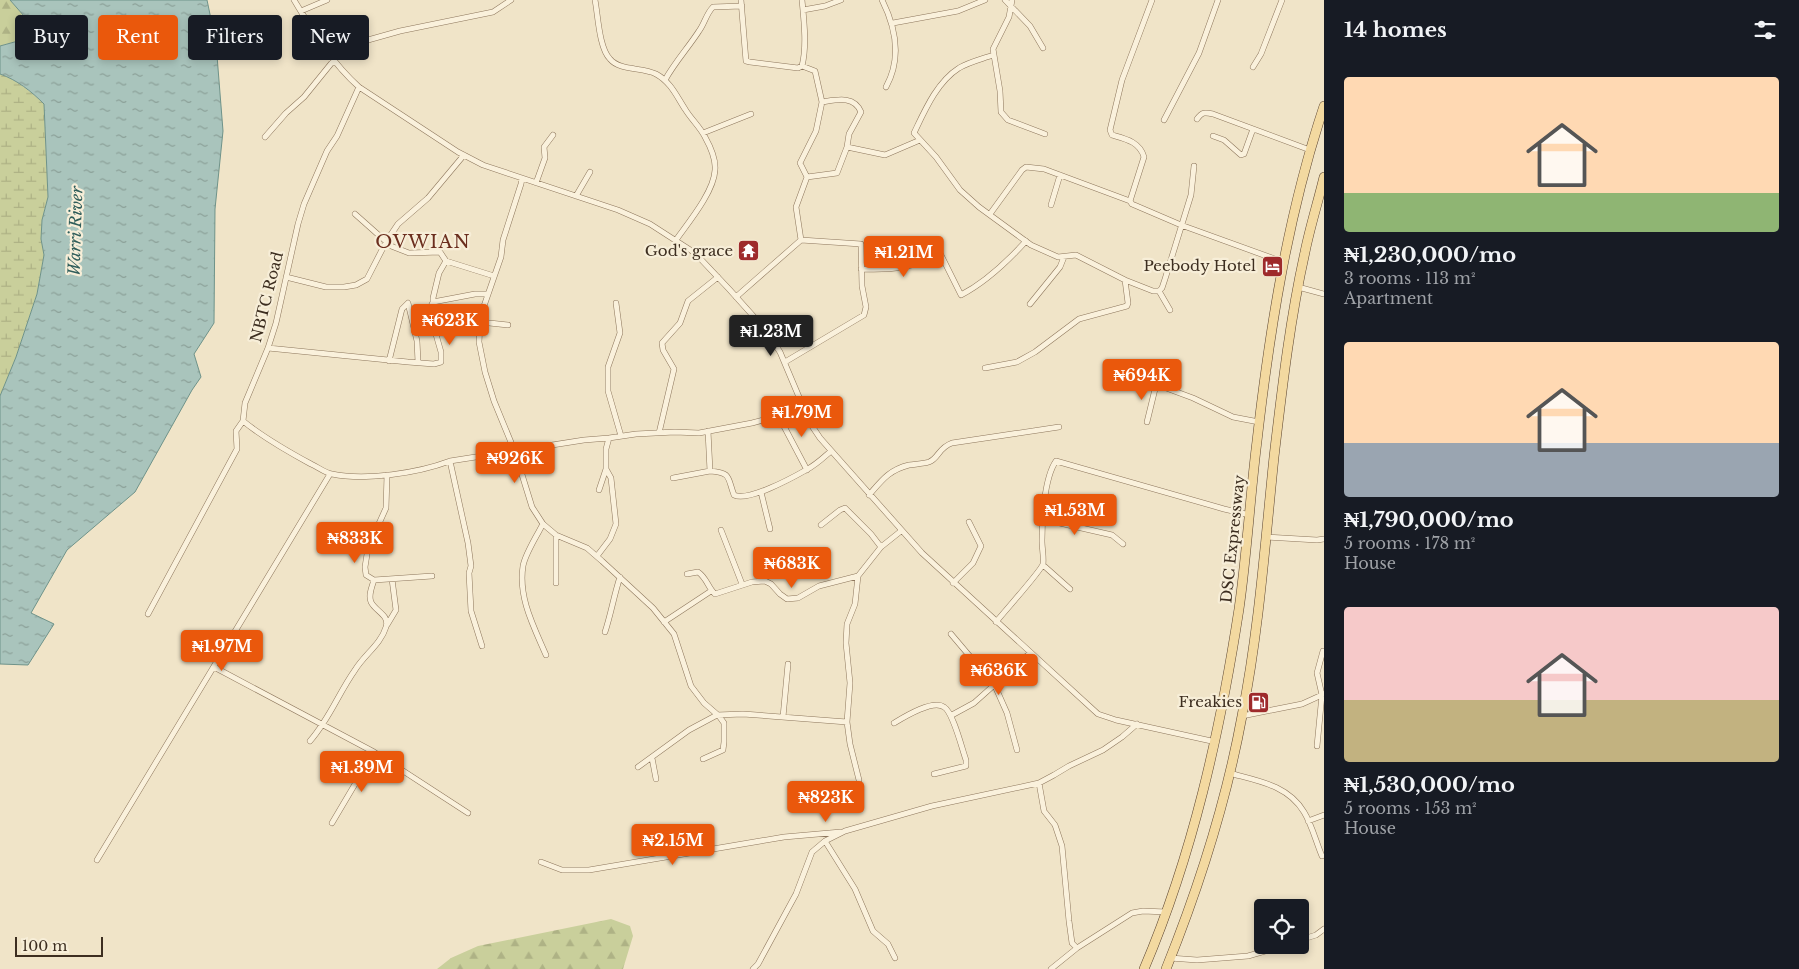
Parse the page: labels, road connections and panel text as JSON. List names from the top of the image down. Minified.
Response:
{"streets":{"main road":["DSC Expressway"],"street":["NBTC Road"]},"districts":["OVWIAN"],"water":["Warri River"],"places":{"temple":["God's grace"],"hotel":["Peebody Hotel"],"fuel station":["Freakies"]},"scale_bar":"100 m","page":{"heading":"14 homes","chip":["Buy","Rent","Filters","New"],"list":[{"name":"₦1,230,000/mo","note":"3 rooms · 113 m² · Apartment"},{"name":"₦1,790,000/mo","note":"5 rooms · 178 m² · House"},{"name":"₦1,530,000/mo","note":"5 rooms · 153 m² · House"}],"price":["₦1.21M","₦623K","₦1.23M","₦694K","₦1.79M","₦926K","₦1.53M","₦833K","₦683K","₦1.97M","₦636K","₦1.39M","₦823K","₦2.15M"],"scale":"100 m"}}
